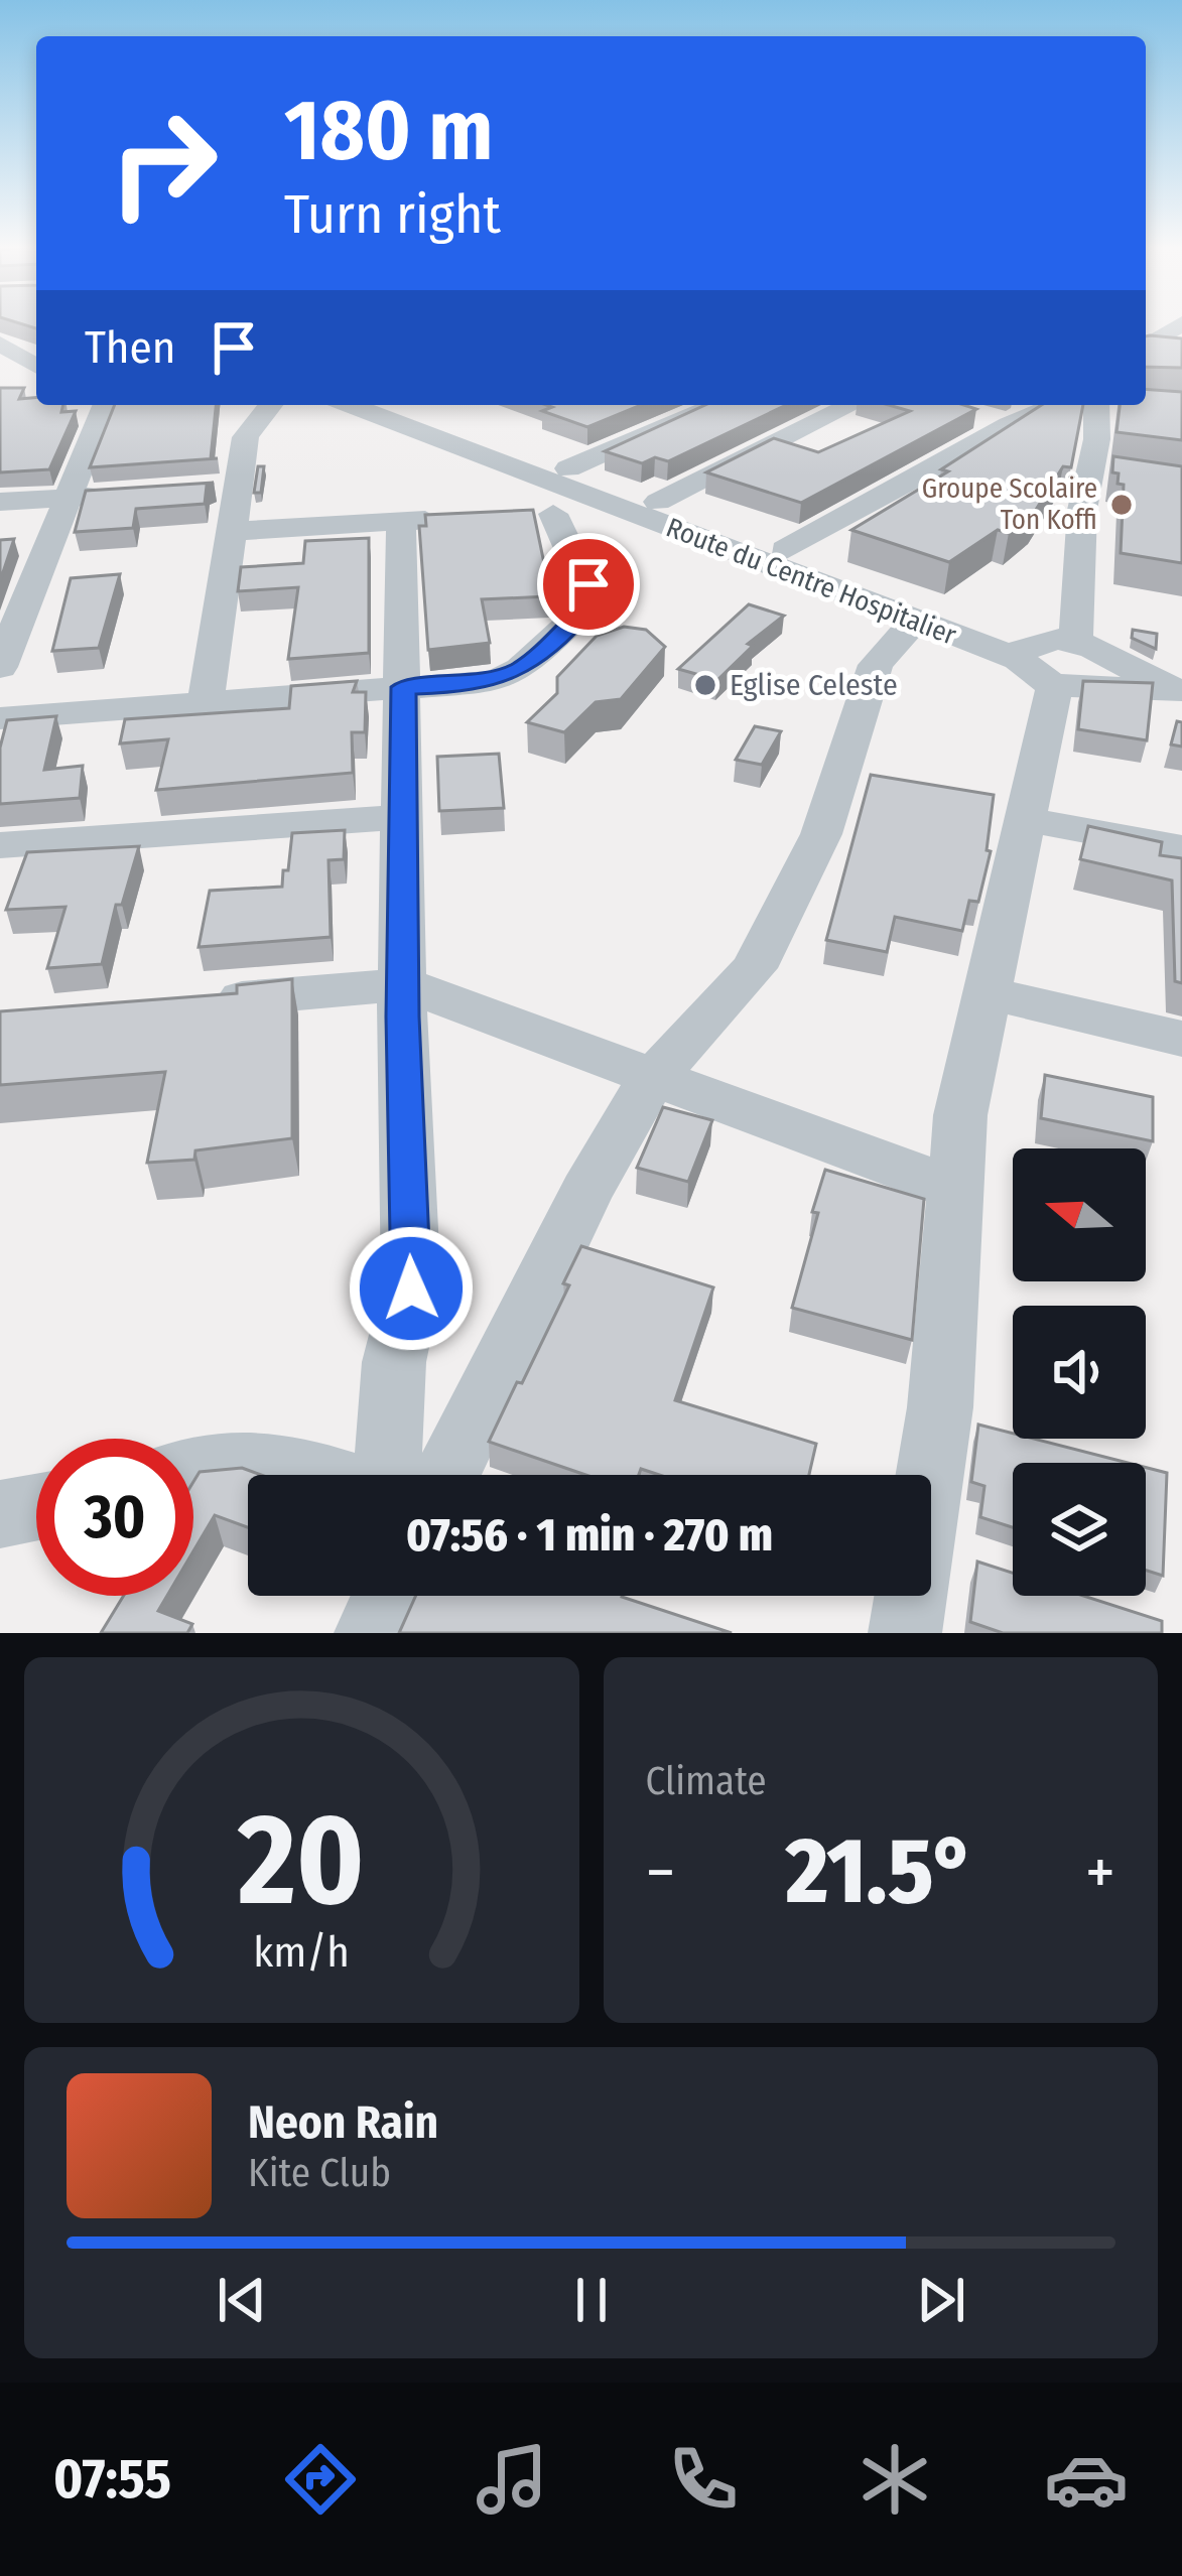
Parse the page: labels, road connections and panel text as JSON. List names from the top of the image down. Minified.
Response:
{"streets":{"street":["Route du Centre Hospitalier"]},"places":["Groupe Scolaire Ton Koffi","Eglise Celeste"],"north":"left","page":{"turn":["180 m","Turn right"],"then":"Then","limit":"30","trip":"07:56 · 1 min · 270 m","tile":"Climate","heat":["−","21.5°","+"],"song":["Neon Rain","Kite Club"],"tabs":"07:55","gauge":["20","km/h"]}}
